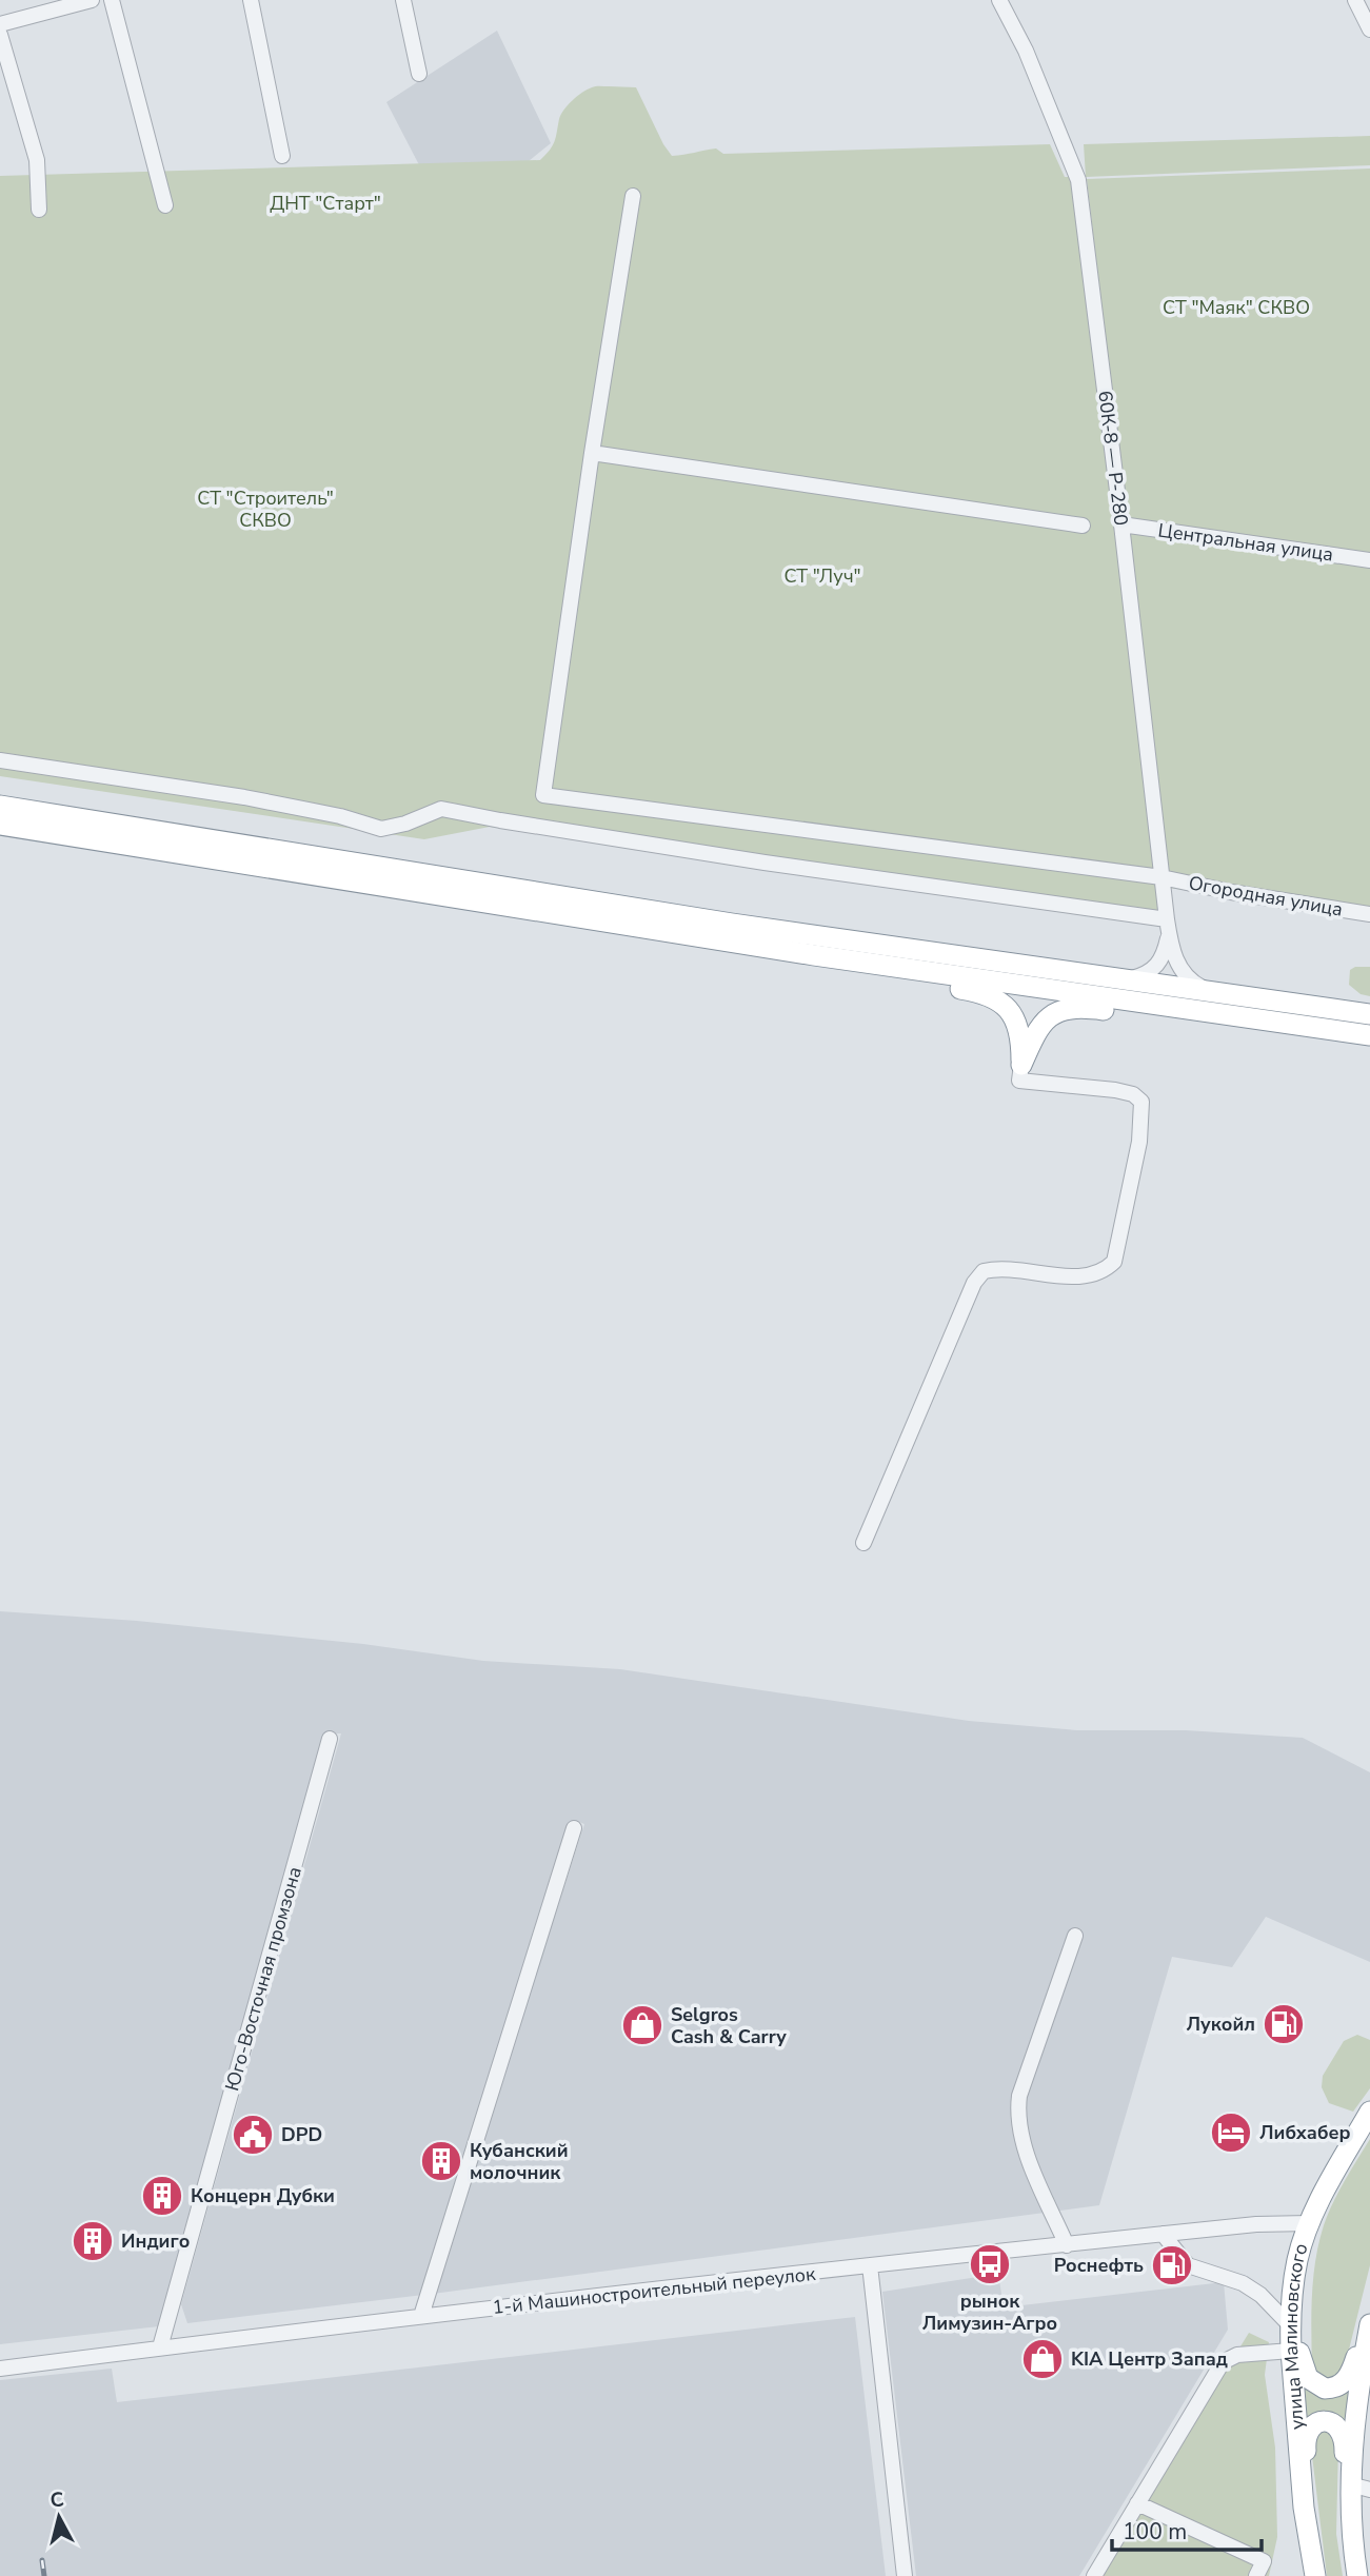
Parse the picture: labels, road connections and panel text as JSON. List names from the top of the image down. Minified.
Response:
{"streets":{"highway":["улица Малиновского"],"street":["60К-8 — Р-280","Центральная улица","Огородная улица","Юго-Восточная промзона","1-й Машиностроительный переулок"]},"crossings":[["60К-8 — Р-280","Центральная улица"],["60К-8 — Р-280","Огородная улица"],["Юго-Восточная промзона","1-й Машиностроительный переулок"],["1-й Машиностроительный переулок","улица Малиновского"]],"parks":["ДНТ \"Старт\"","СТ \"Маяк\" СКВО","СТ \"Строитель\" СКВО","СТ \"Луч\""],"places":{"fuel station":["Лукойл","Роснефть"],"shop":["Selgros Cash & Carry","KIA Центр Запад"],"hotel":["Либхабер"],"public building":["DPD"],"building":["Кубанский молочник","Концерн Дубки","Индиго"],"bus stop":["рынок Лимузин-Агро"]},"scale_bar":"100 m","north":"top"}
